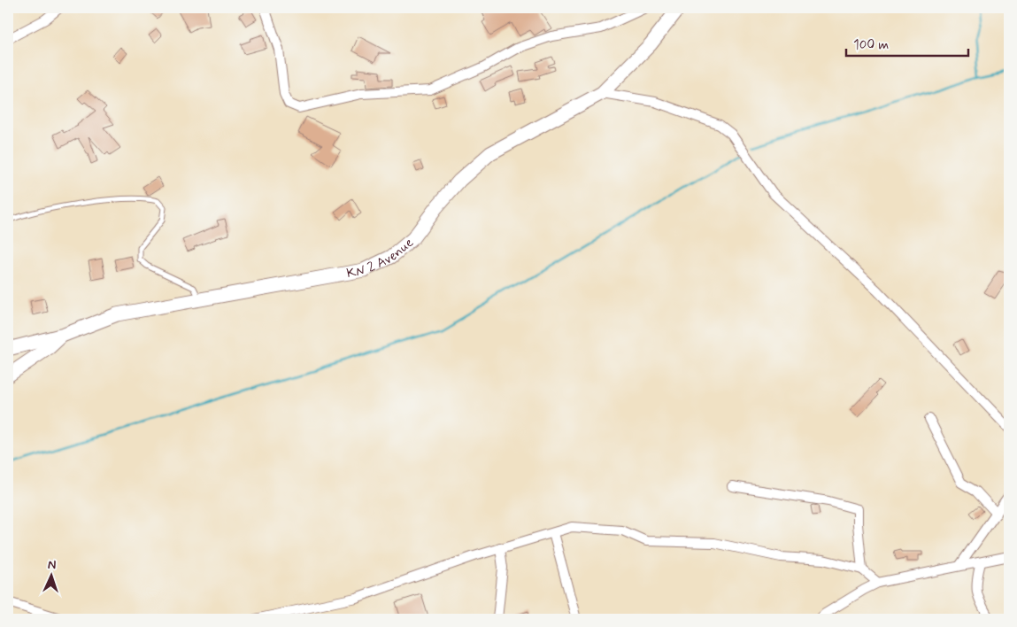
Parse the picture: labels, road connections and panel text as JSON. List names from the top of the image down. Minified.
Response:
{"streets":{"main road":["KN 2 Avenue"]},"scale_bar":"100 m","north":"top"}
